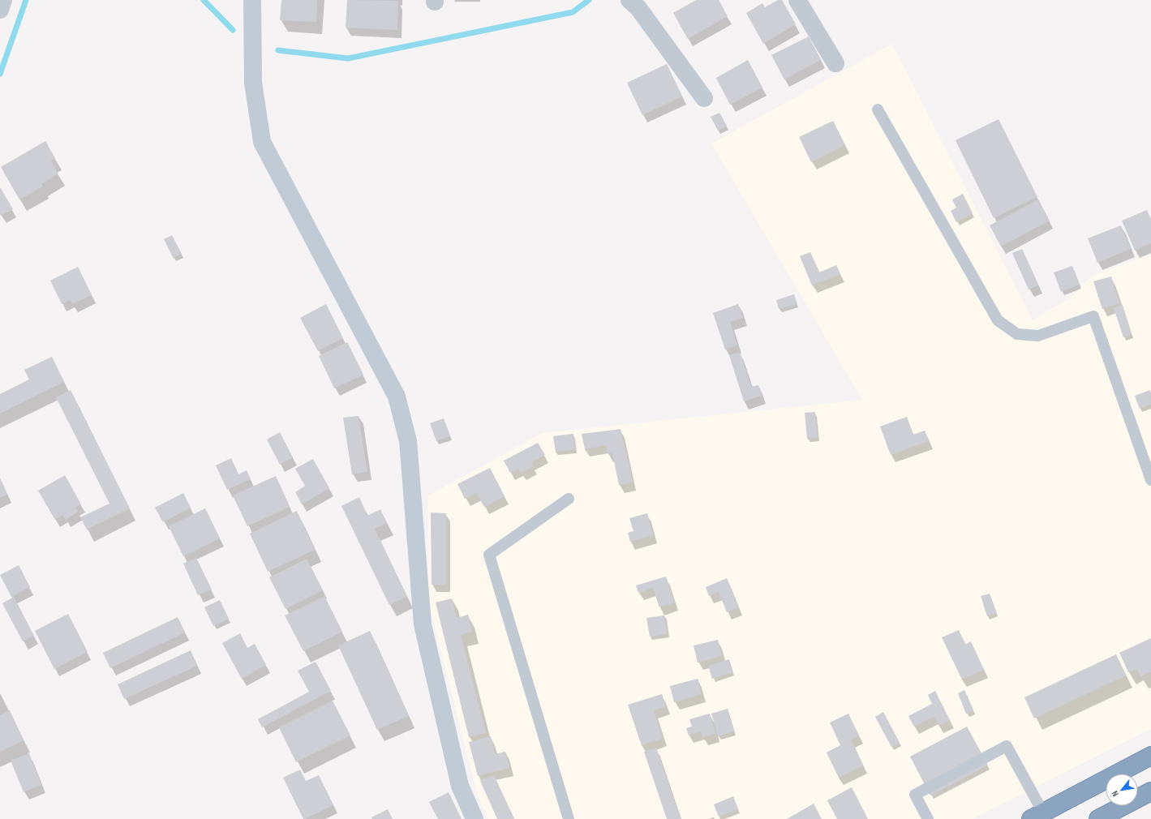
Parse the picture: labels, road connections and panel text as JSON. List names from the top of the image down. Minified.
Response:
{"north":"bottom left"}
